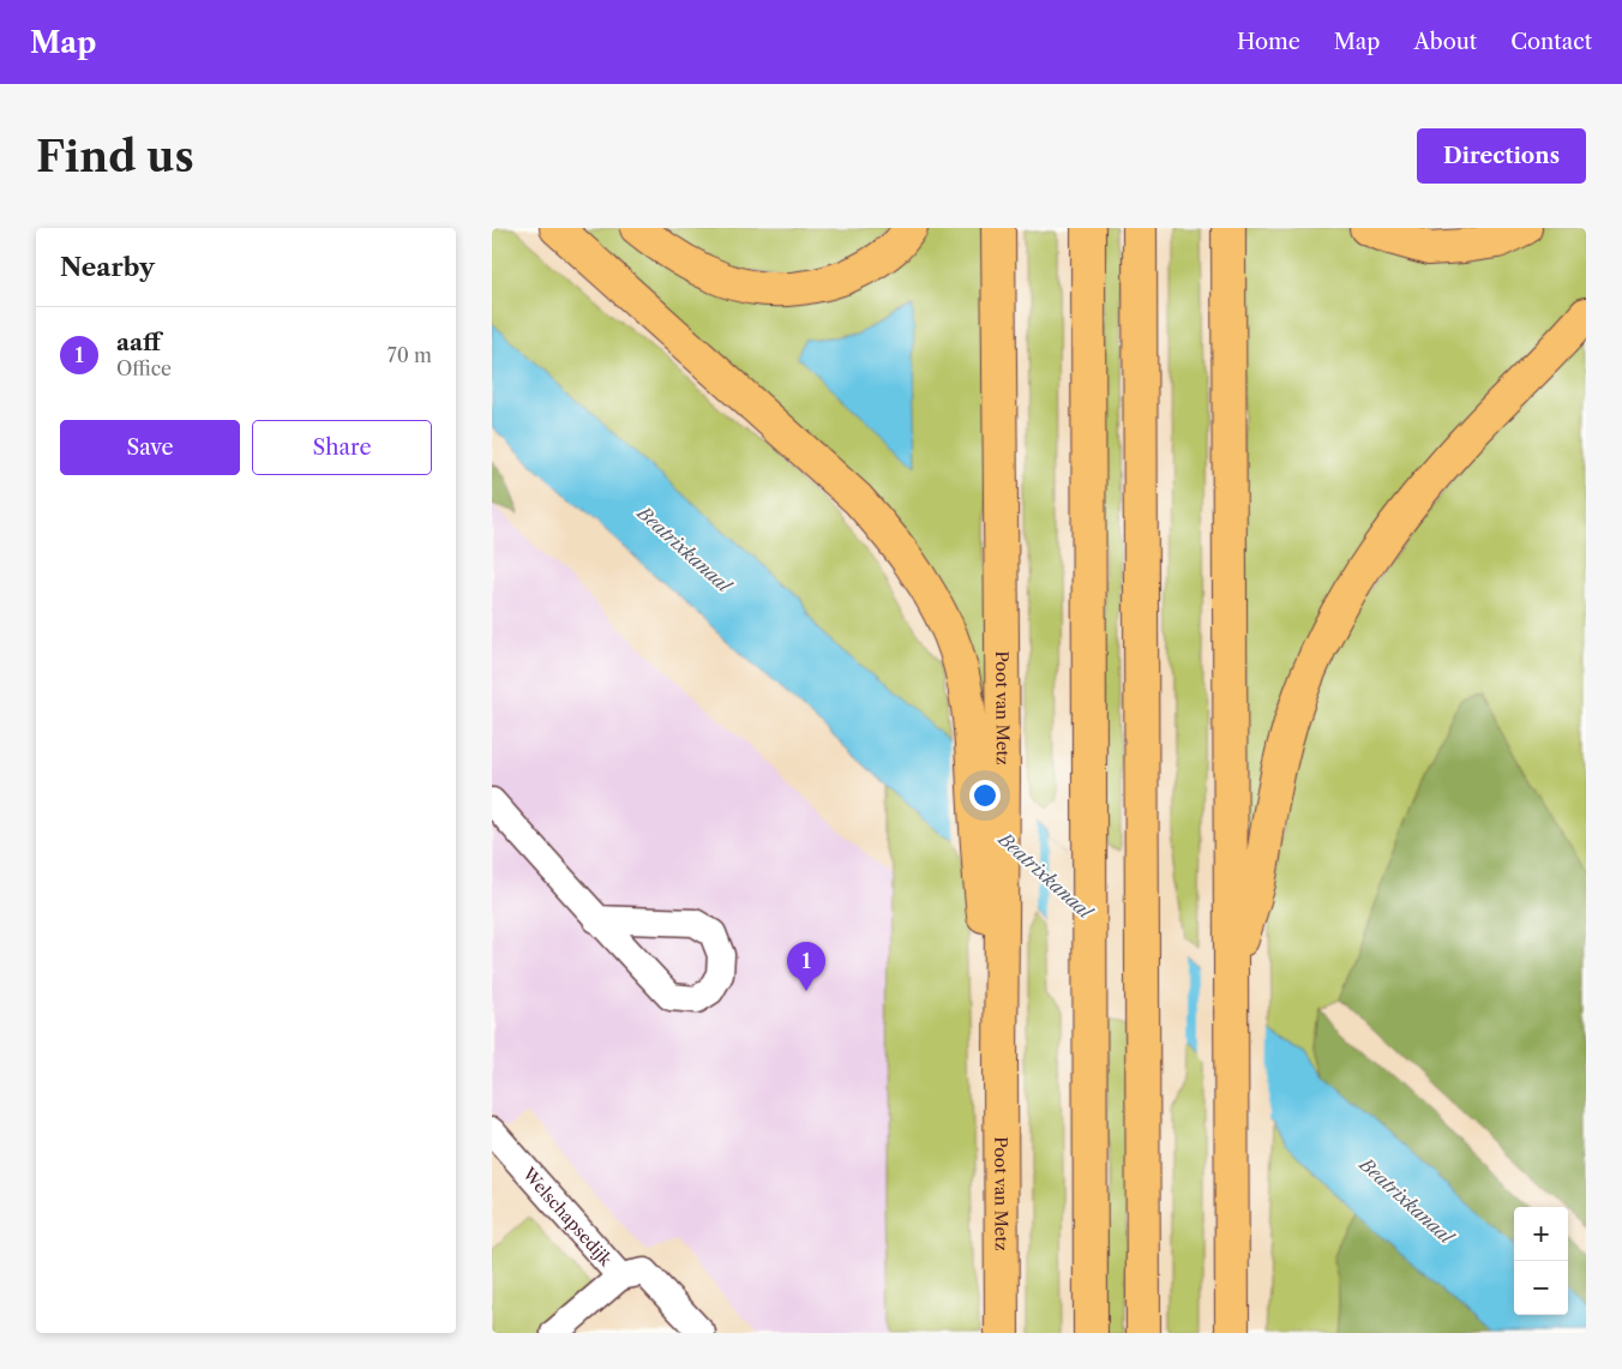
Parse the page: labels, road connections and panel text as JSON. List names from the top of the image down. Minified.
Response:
{"streets":{"highway":["Poot van Metz"],"street":["Welschapsedijk"]},"water":["Beatrixkanaal"],"page":{"header":"Map","nav":["Home","Map","About","Contact"],"buttons":["Directions",["Save","Share"]],"title":"Find us","heading":"Nearby","list":[{"mark":"1","name":"aaff","note":"Office","value":"70 m"}],"pins":"1","map_buttons":["+","−"]}}
